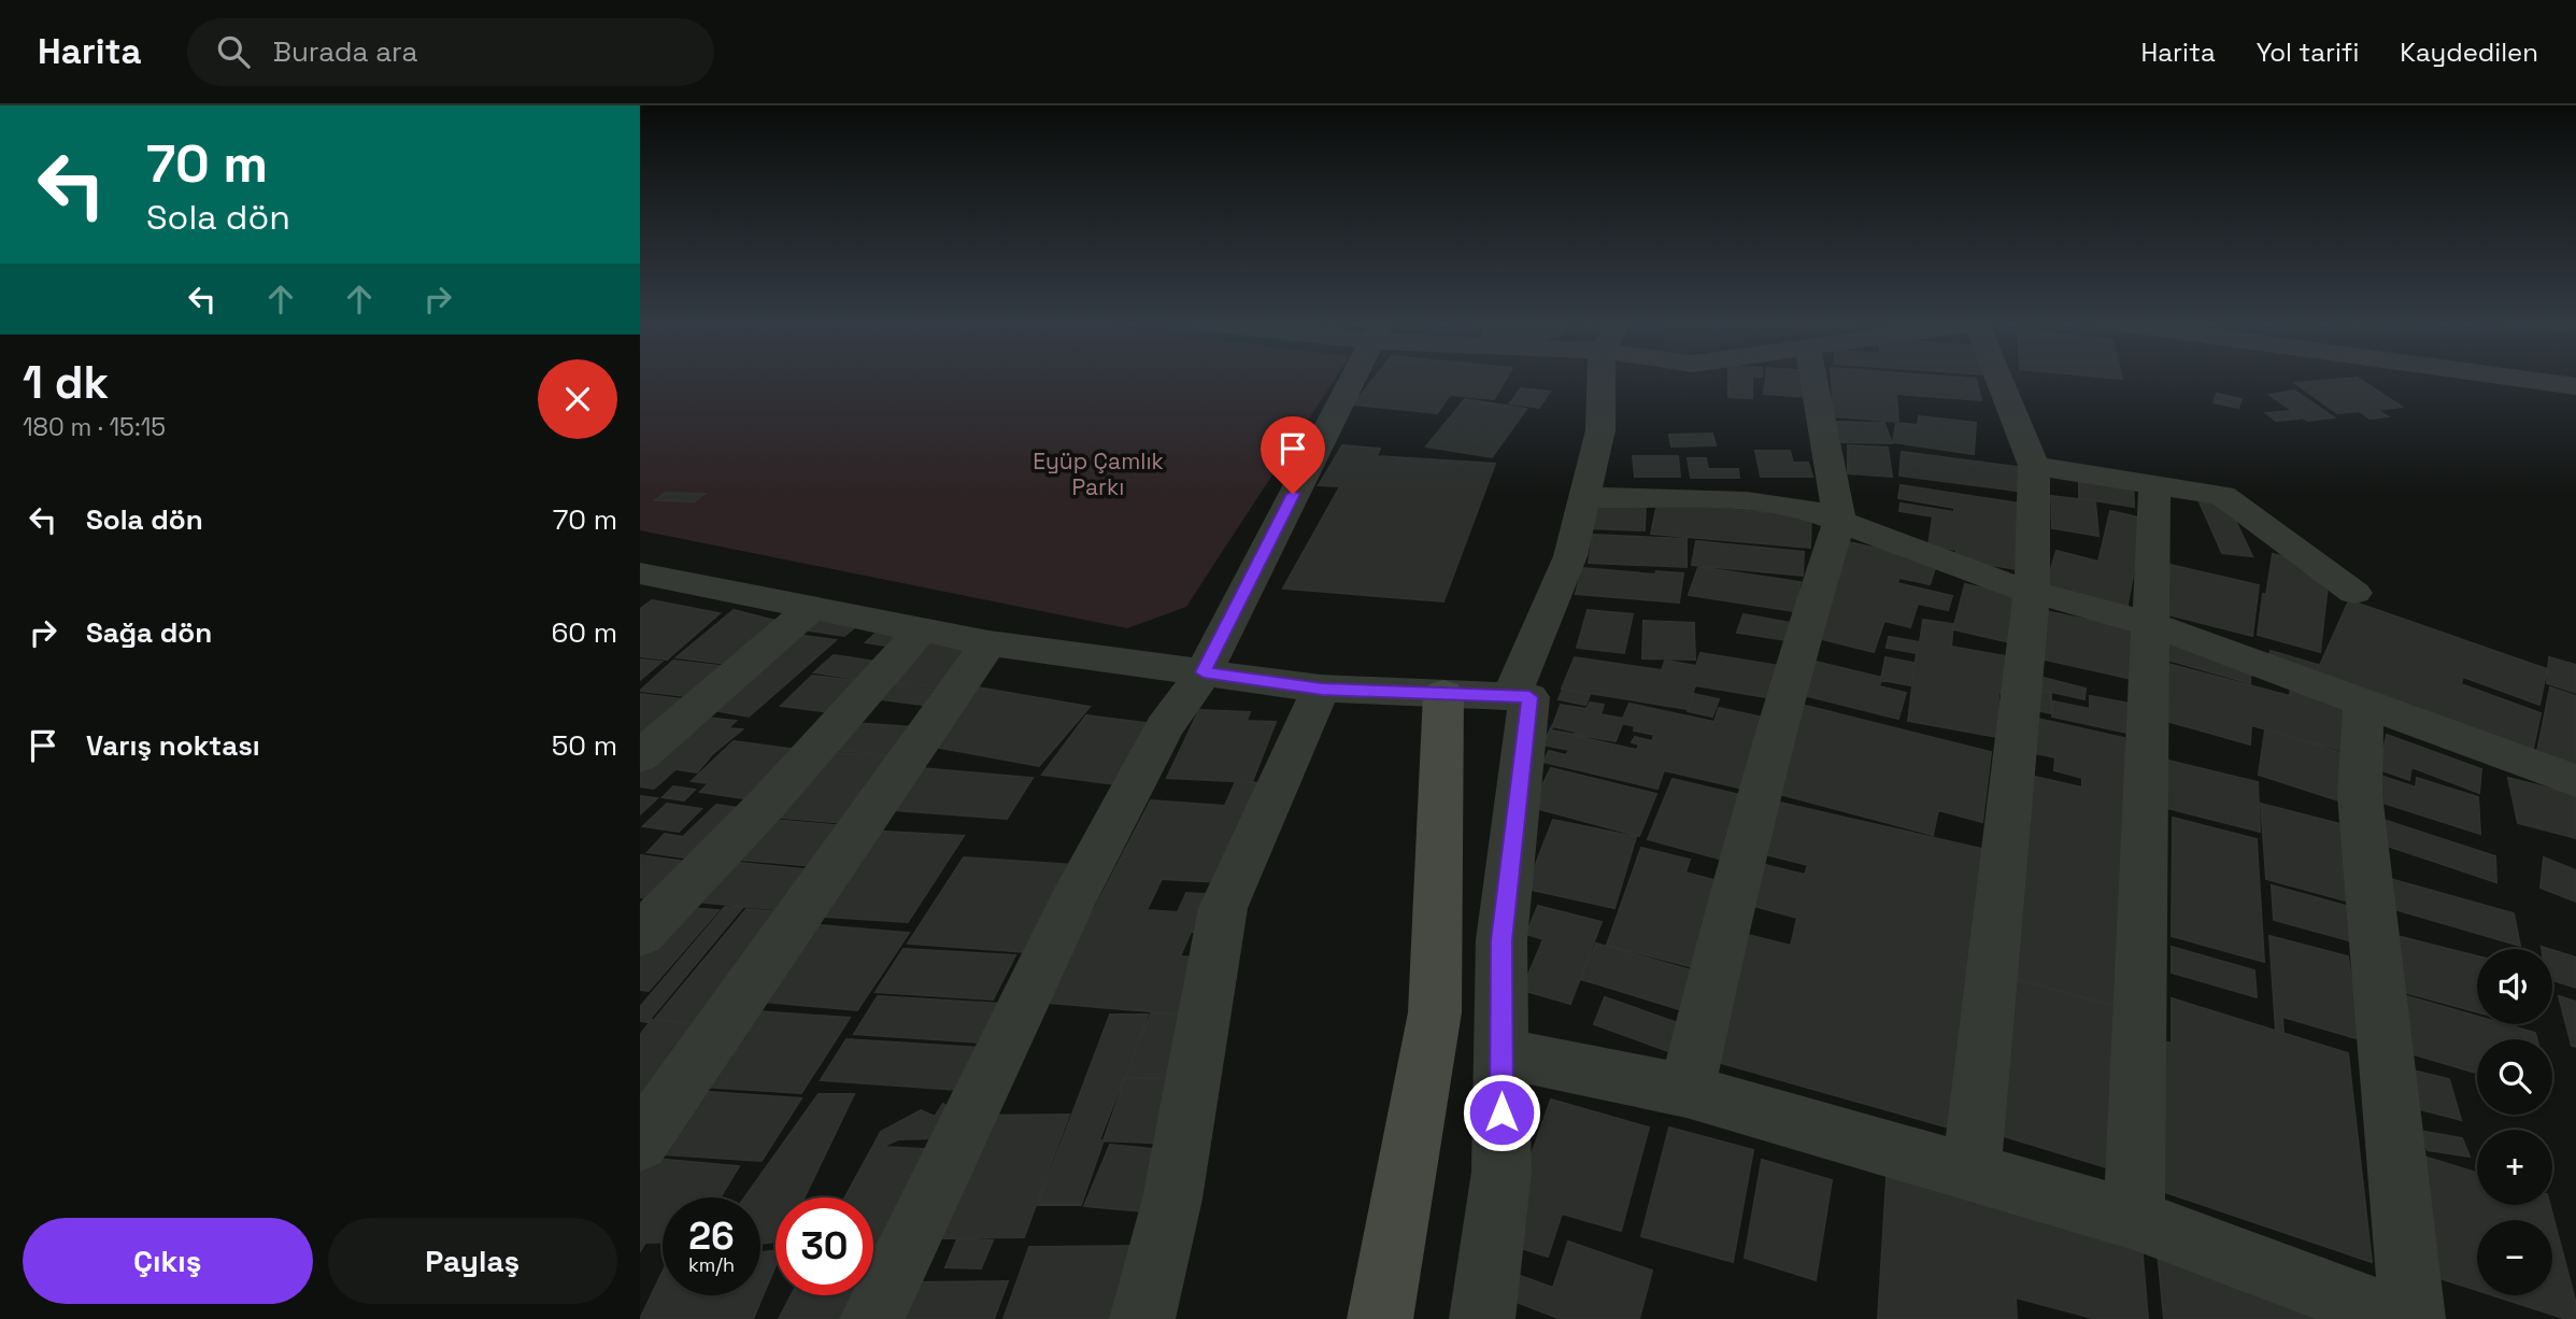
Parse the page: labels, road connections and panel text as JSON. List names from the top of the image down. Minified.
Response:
{"parks":["Eyüp Çamlık Parkı"],"page":{"header":"Harita","search":"Burada ara","nav":["Harita","Yol tarifi","Kaydedilen"],"turn":["70 m","Sola dön"],"heading":["1 dk","180 m · 15:15"],"list":[{"name":"Sola dön","value":"70 m"},{"name":"Sağa dön","value":"60 m"},{"name":"Varış noktası","value":"50 m"}],"map_buttons":["+","−"],"speed":"26 km/h","limit":"30","buttons":["Çıkış","Paylaş"]}}
